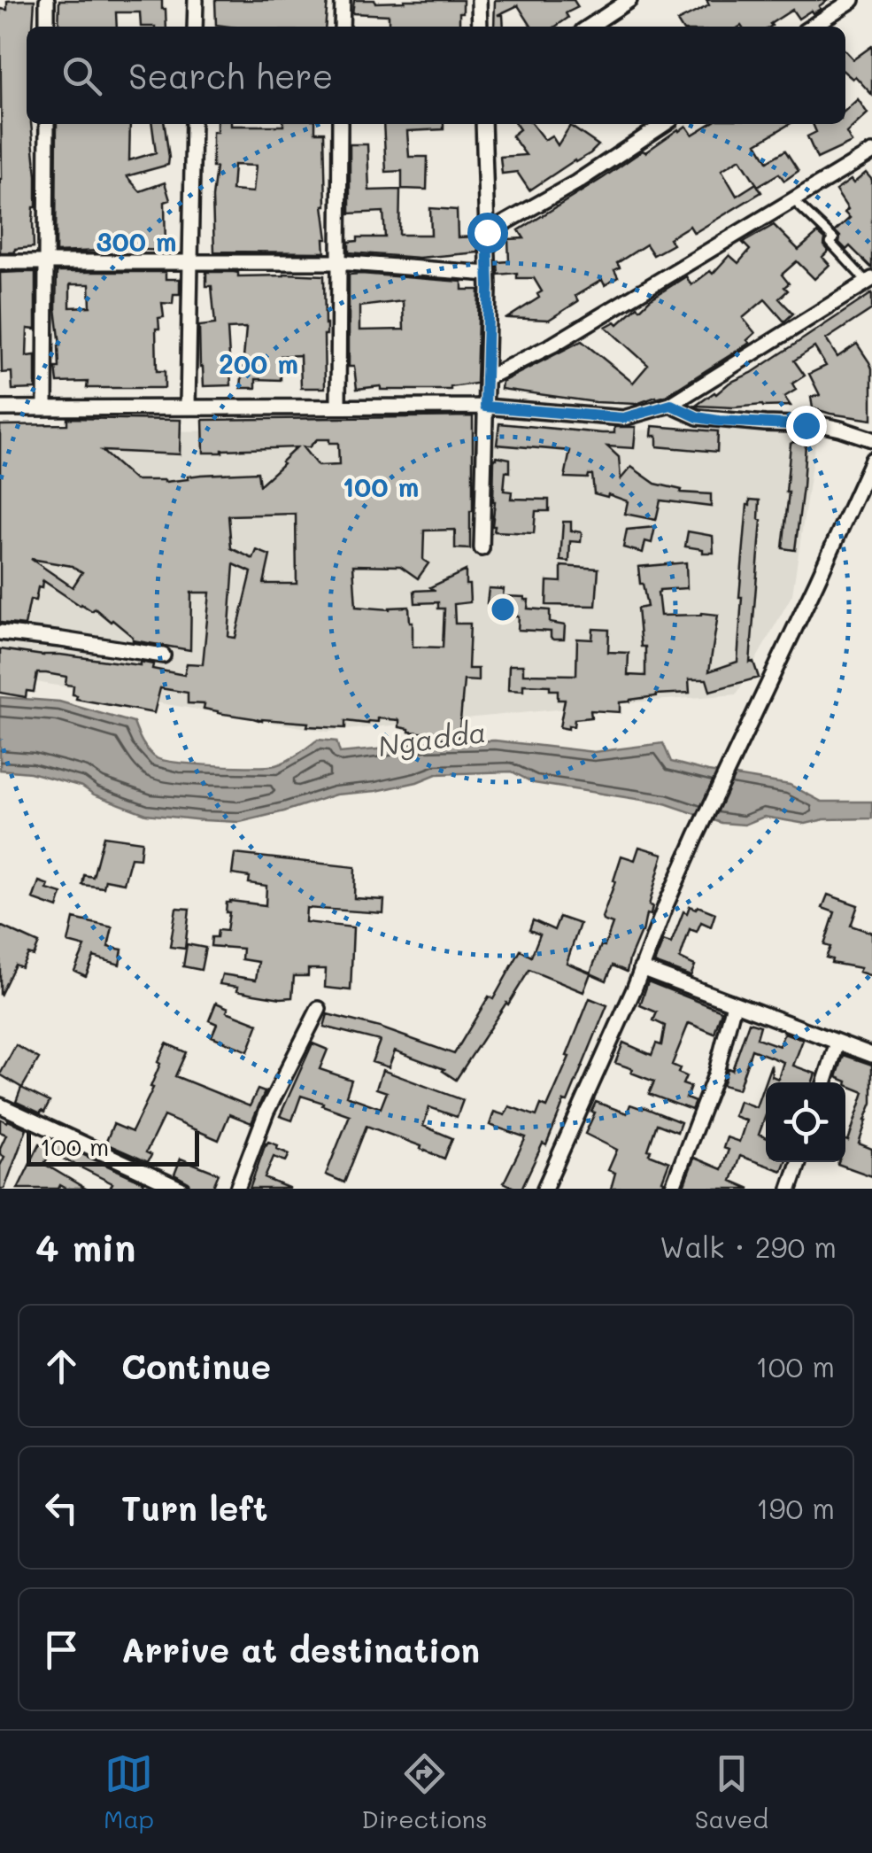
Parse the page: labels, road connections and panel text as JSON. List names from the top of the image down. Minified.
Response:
{"water":["Ngadda"],"scale_bar":"100 m","page":{"search":"Search here","scale":"100 m","heading":["4 min","Walk · 290 m"],"list":[["Continue","100 m"],["Turn left","190 m"],"Arrive at destination"],"nav":["Map","Directions","Saved"]},"rings":["300 m","200 m","100 m"]}
